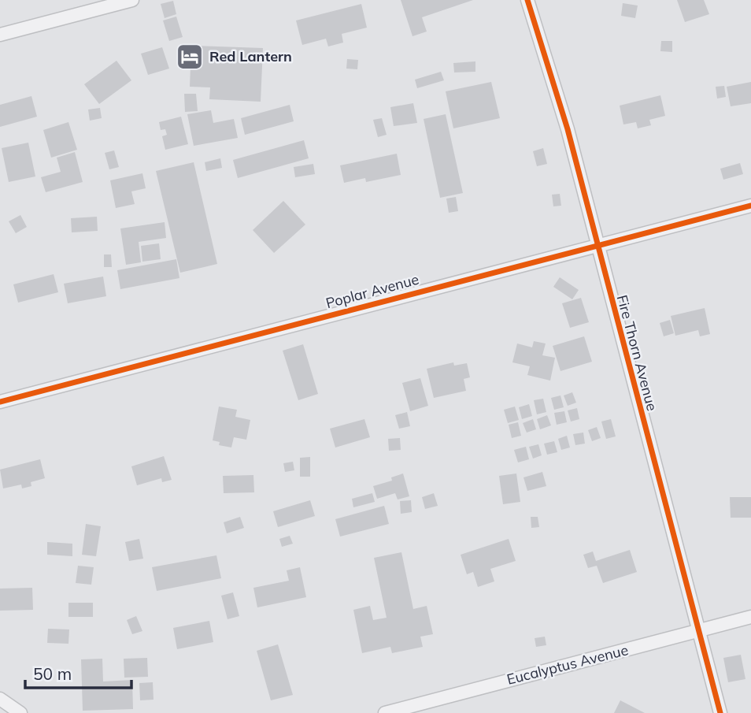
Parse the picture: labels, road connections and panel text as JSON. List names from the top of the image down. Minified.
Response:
{"streets":{"street":["Poplar Avenue","Fire Thorn Avenue","Eucalyptus Avenue"]},"crossings":[["Poplar Avenue","Fire Thorn Avenue"],["Fire Thorn Avenue","Eucalyptus Avenue"]],"places":{"hotel":["Red Lantern"]},"scale_bar":"50 m"}
